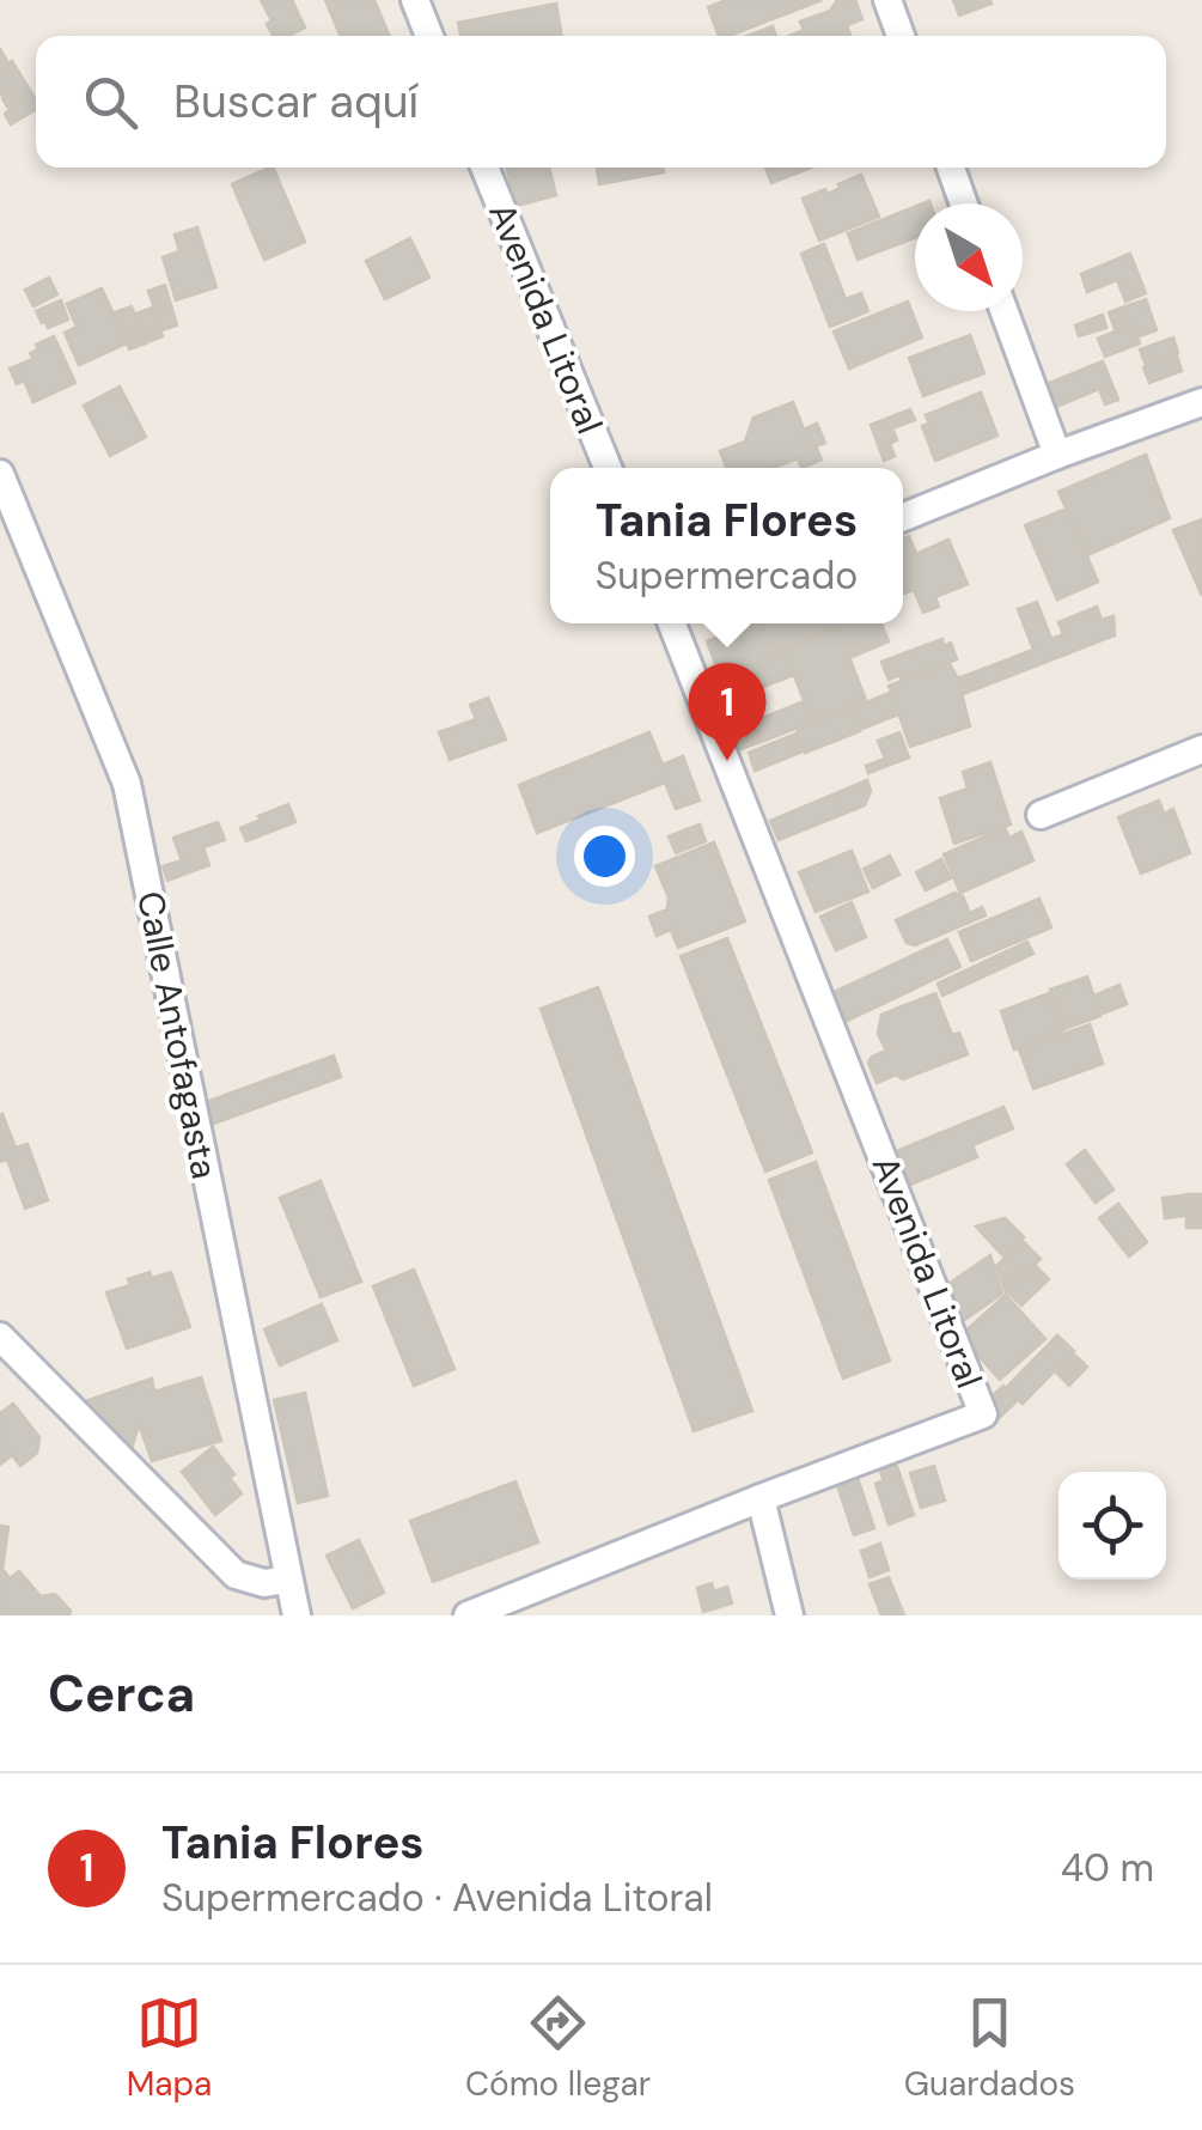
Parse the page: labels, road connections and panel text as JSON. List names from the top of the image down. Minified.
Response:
{"streets":{"street":["Avenida Litoral","Calle Antofagasta"]},"north":"bottom right","page":{"search":"Buscar aquí","popup":["Tania Flores","Supermercado"],"pins":"1","heading":"Cerca","list":[{"mark":"1","name":"Tania Flores","note":"Supermercado · Avenida Litoral","value":"40 m"}],"nav":["Mapa","Cómo llegar","Guardados"]}}
